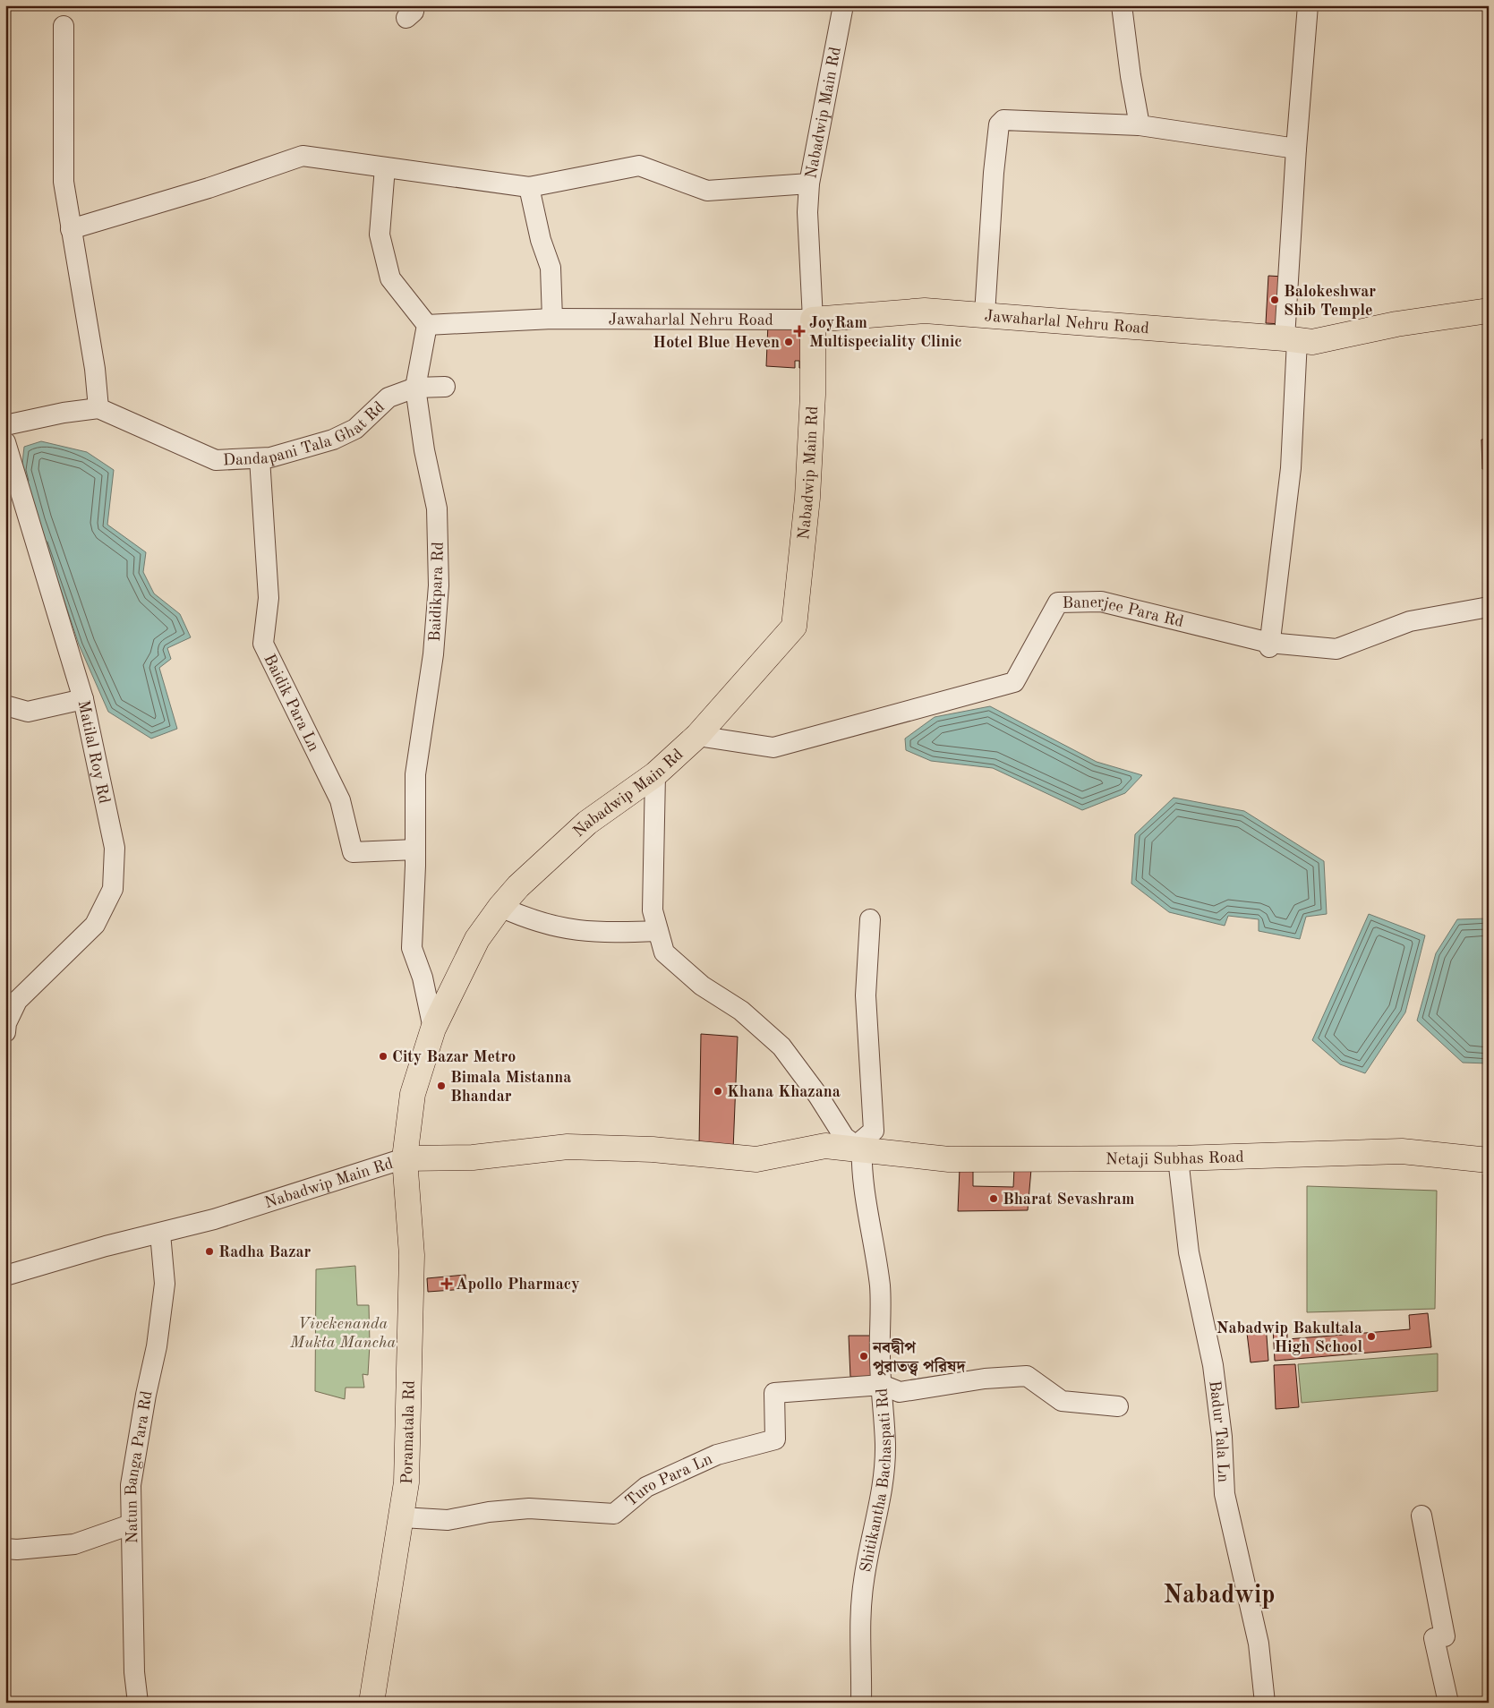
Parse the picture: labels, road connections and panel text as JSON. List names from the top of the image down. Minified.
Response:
{"streets":{"main road":["Nabadwip Main Rd","Jawaharlal Nehru Road","Netaji Subhas Road","Poramatala Rd"],"street":["Dandapani Tala Ghat Rd","Baidikpara Rd","Banerjee Para Rd","Baidik Para Ln","Matilal Roy Rd","Badur Tala Ln","Natun Banga Para Rd","Shitikantha Bachaspati Rd","Turo Para Ln"]},"crossings":[["Nabadwip Main Rd","Jawaharlal Nehru Road"],["Nabadwip Main Rd","Baidikpara Rd"],["Nabadwip Main Rd","Banerjee Para Rd"],["Nabadwip Main Rd","Netaji Subhas Road"],["Nabadwip Main Rd","Poramatala Rd"],["Nabadwip Main Rd","Natun Banga Para Rd"],["Jawaharlal Nehru Road","Baidikpara Rd"],["Dandapani Tala Ghat Rd","Baidikpara Rd"],["Dandapani Tala Ghat Rd","Baidik Para Ln"],["Baidikpara Rd","Baidik Para Ln"],["Netaji Subhas Road","Badur Tala Ln"],["Netaji Subhas Road","Poramatala Rd"],["Netaji Subhas Road","Shitikantha Bachaspati Rd"],["Poramatala Rd","Turo Para Ln"],["Shitikantha Bachaspati Rd","Turo Para Ln"]],"districts":["Nabadwip"],"parks":["Vivekenanda Mukta Mancha"],"places":{"other":["Balokeshwar Shib Temple","Hotel Blue Heven","City Bazar Metro","Bimala Mistanna Bhandar","Khana Khazana","Bharat Sevashram","Radha Bazar","Nabadwip Bakultala High School","নবদ্বীপ পুরাতত্ত্ব পরিষদ"],"health":["JoyRam Multispeciality Clinic","Apollo Pharmacy"]}}
